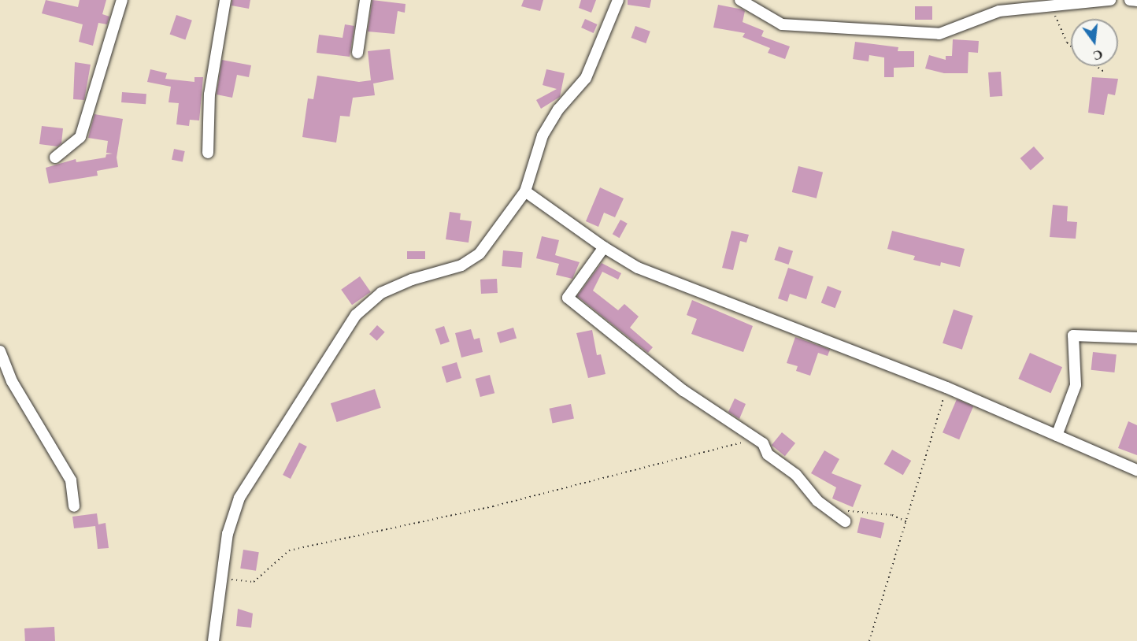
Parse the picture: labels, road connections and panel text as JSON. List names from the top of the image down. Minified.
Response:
{"north":"bottom"}
